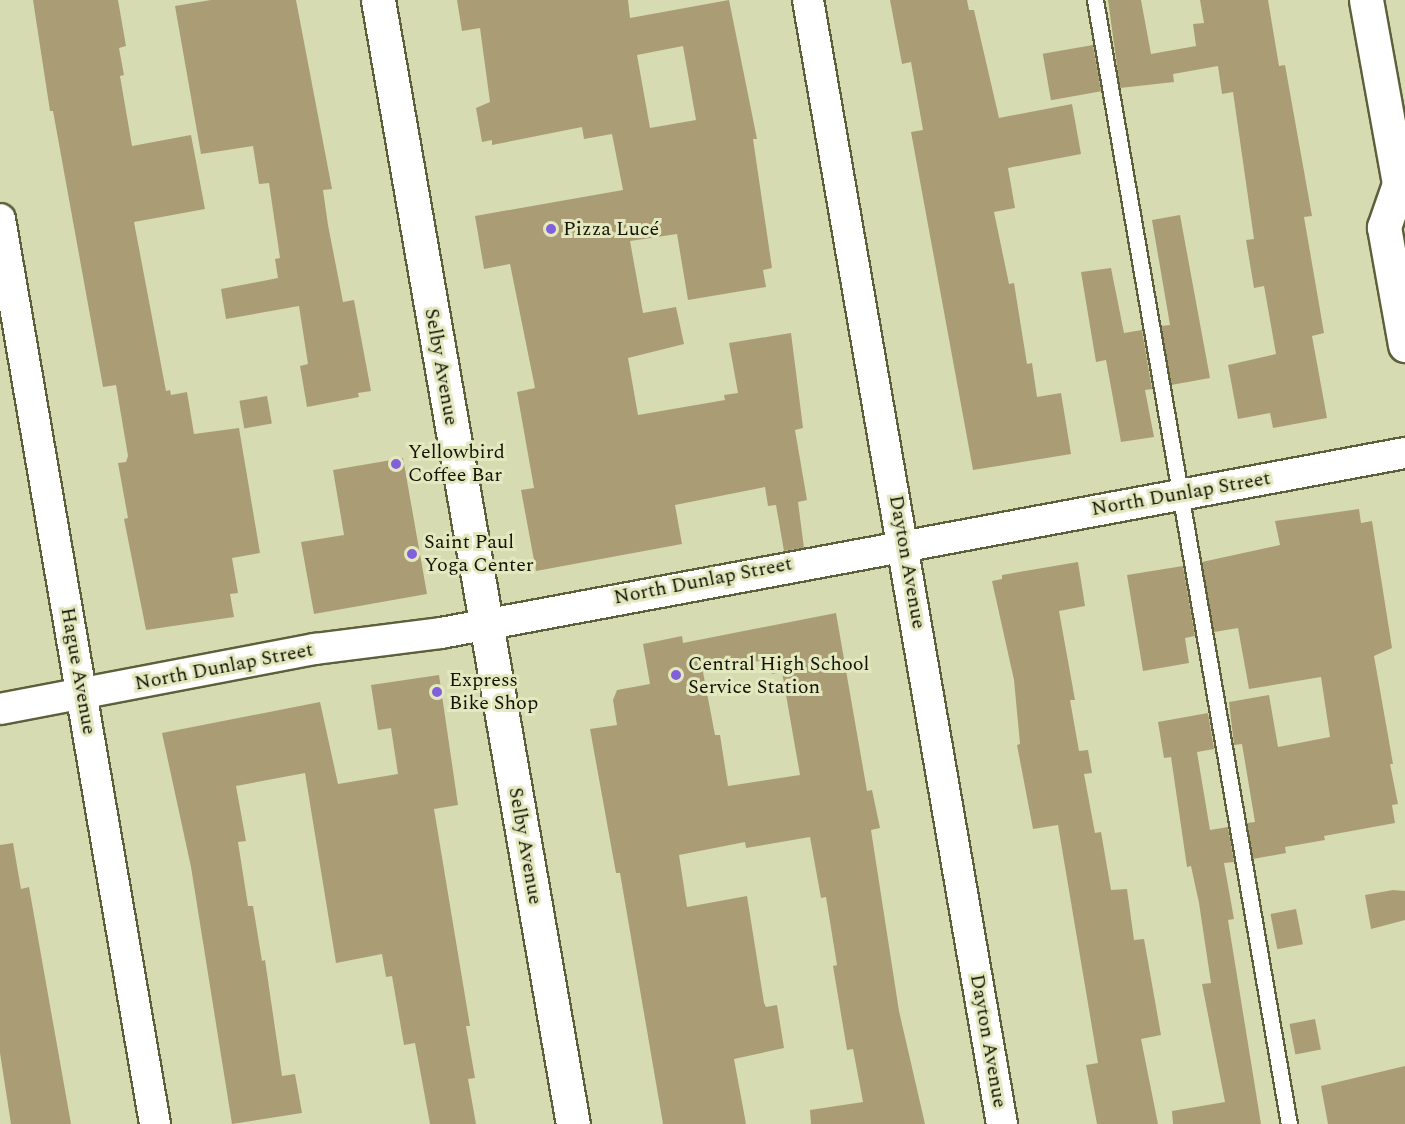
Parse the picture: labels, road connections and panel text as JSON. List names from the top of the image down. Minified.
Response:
{"streets":{"street":["Selby Avenue","North Dunlap Street","Dayton Avenue","Hague Avenue"]},"crossings":[["Selby Avenue","North Dunlap Street"],["North Dunlap Street","Dayton Avenue"],["North Dunlap Street","Hague Avenue"]],"places":["Pizza Lucé","Yellowbird Coffee Bar","Saint Paul Yoga Center","Central High School Service Station","Express Bike Shop"]}
